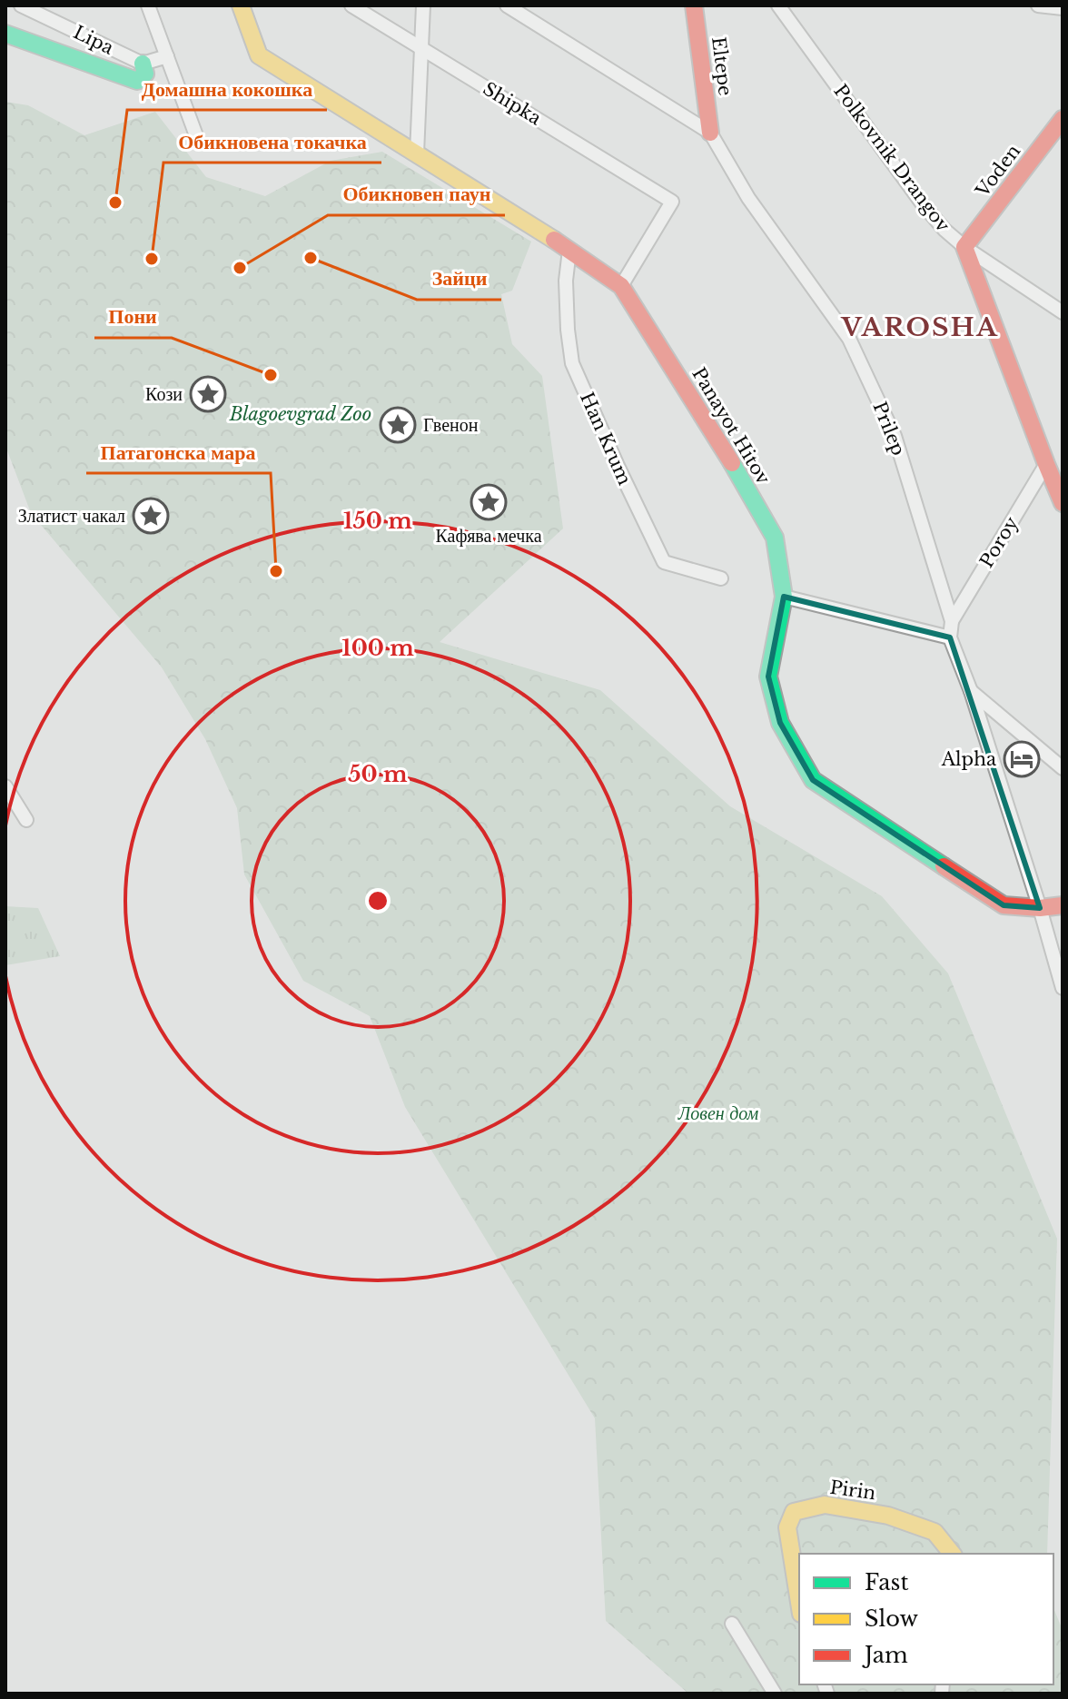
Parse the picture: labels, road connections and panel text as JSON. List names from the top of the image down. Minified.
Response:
{"streets":{"street":["Lipa","Eltepe","Shipka","Polkovnik Drangov","Voden","Panayot Hitov","Prilep","Han Krum","Poroy","Pirin"]},"crossings":[["Eltepe","Prilep"],["Shipka","Panayot Hitov"],["Polkovnik Drangov","Voden"],["Panayot Hitov","Prilep"],["Panayot Hitov","Han Krum"],["Prilep","Poroy"]],"districts":["VAROSHA"],"parks":["Blagoevgrad Zoo","Ловен дом"],"places":{"other":["Домашна кокошка","Зайци","Обикновена токачка","Обикновен паун","Пони","Патагонска мара"],"place":["Кози","Гвенон","Кафява мечка","Златист чакал"],"hotel":["Alpha"]},"legend":["Fast","Slow","Jam"],"rings":["150 m","100 m","50 m"]}
